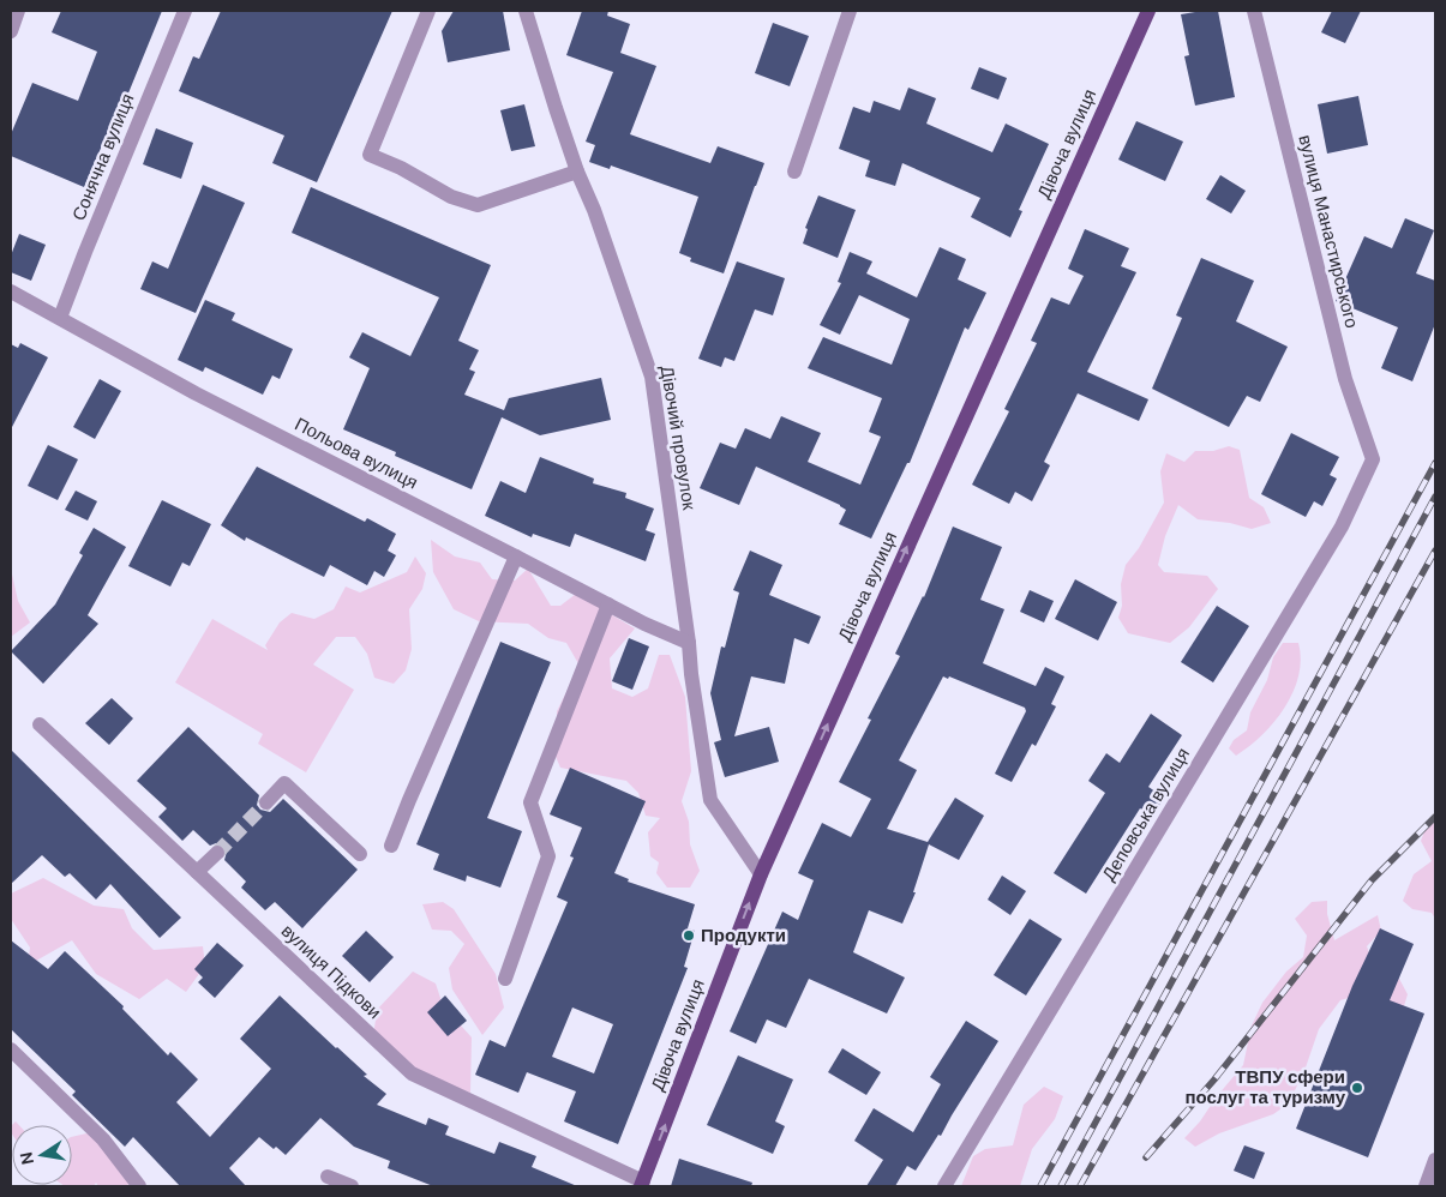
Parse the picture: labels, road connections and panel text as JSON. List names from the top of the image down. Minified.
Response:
{"streets":{"main road":["Дівоча вулиця"],"street":["Сонячна вулиця","вулиця Манастирського","Дівочий провулок","Польова вулиця","Деповська вулиця","вулиця Підкови"]},"crossings":[["Дівоча вулиця","Дівочий провулок"],["Дівоча вулиця","вулиця Підкови"],["Сонячна вулиця","Польова вулиця"],["вулиця Манастирського","Деповська вулиця"],["Дівочий провулок","Польова вулиця"]],"one_way":["Дівоча вулиця"],"places":["Продукти","ТВПУ сфери послуг та туризму"],"north":"left"}
